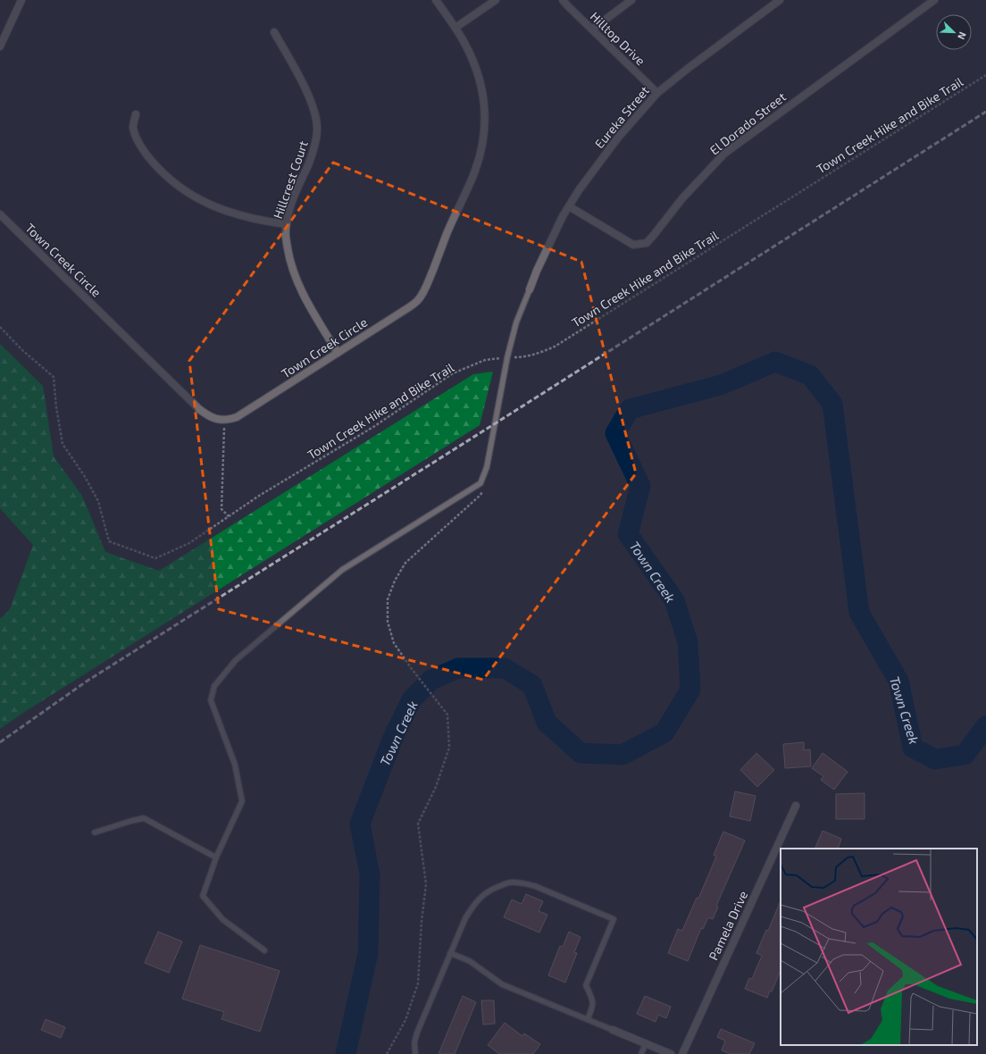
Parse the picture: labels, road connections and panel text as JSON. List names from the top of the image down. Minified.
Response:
{"streets":{"street":["Hilltop Drive","Eureka Street","El Dorado Street","Hillcrest Court","Town Creek Circle","Pamela Drive"],"path":["Town Creek Hike and Bike Trail"]},"crossings":[["Hilltop Drive","Eureka Street"],["Eureka Street","El Dorado Street"],["Hillcrest Court","Town Creek Circle"]],"water":["Town Creek"],"north":"bottom right"}
